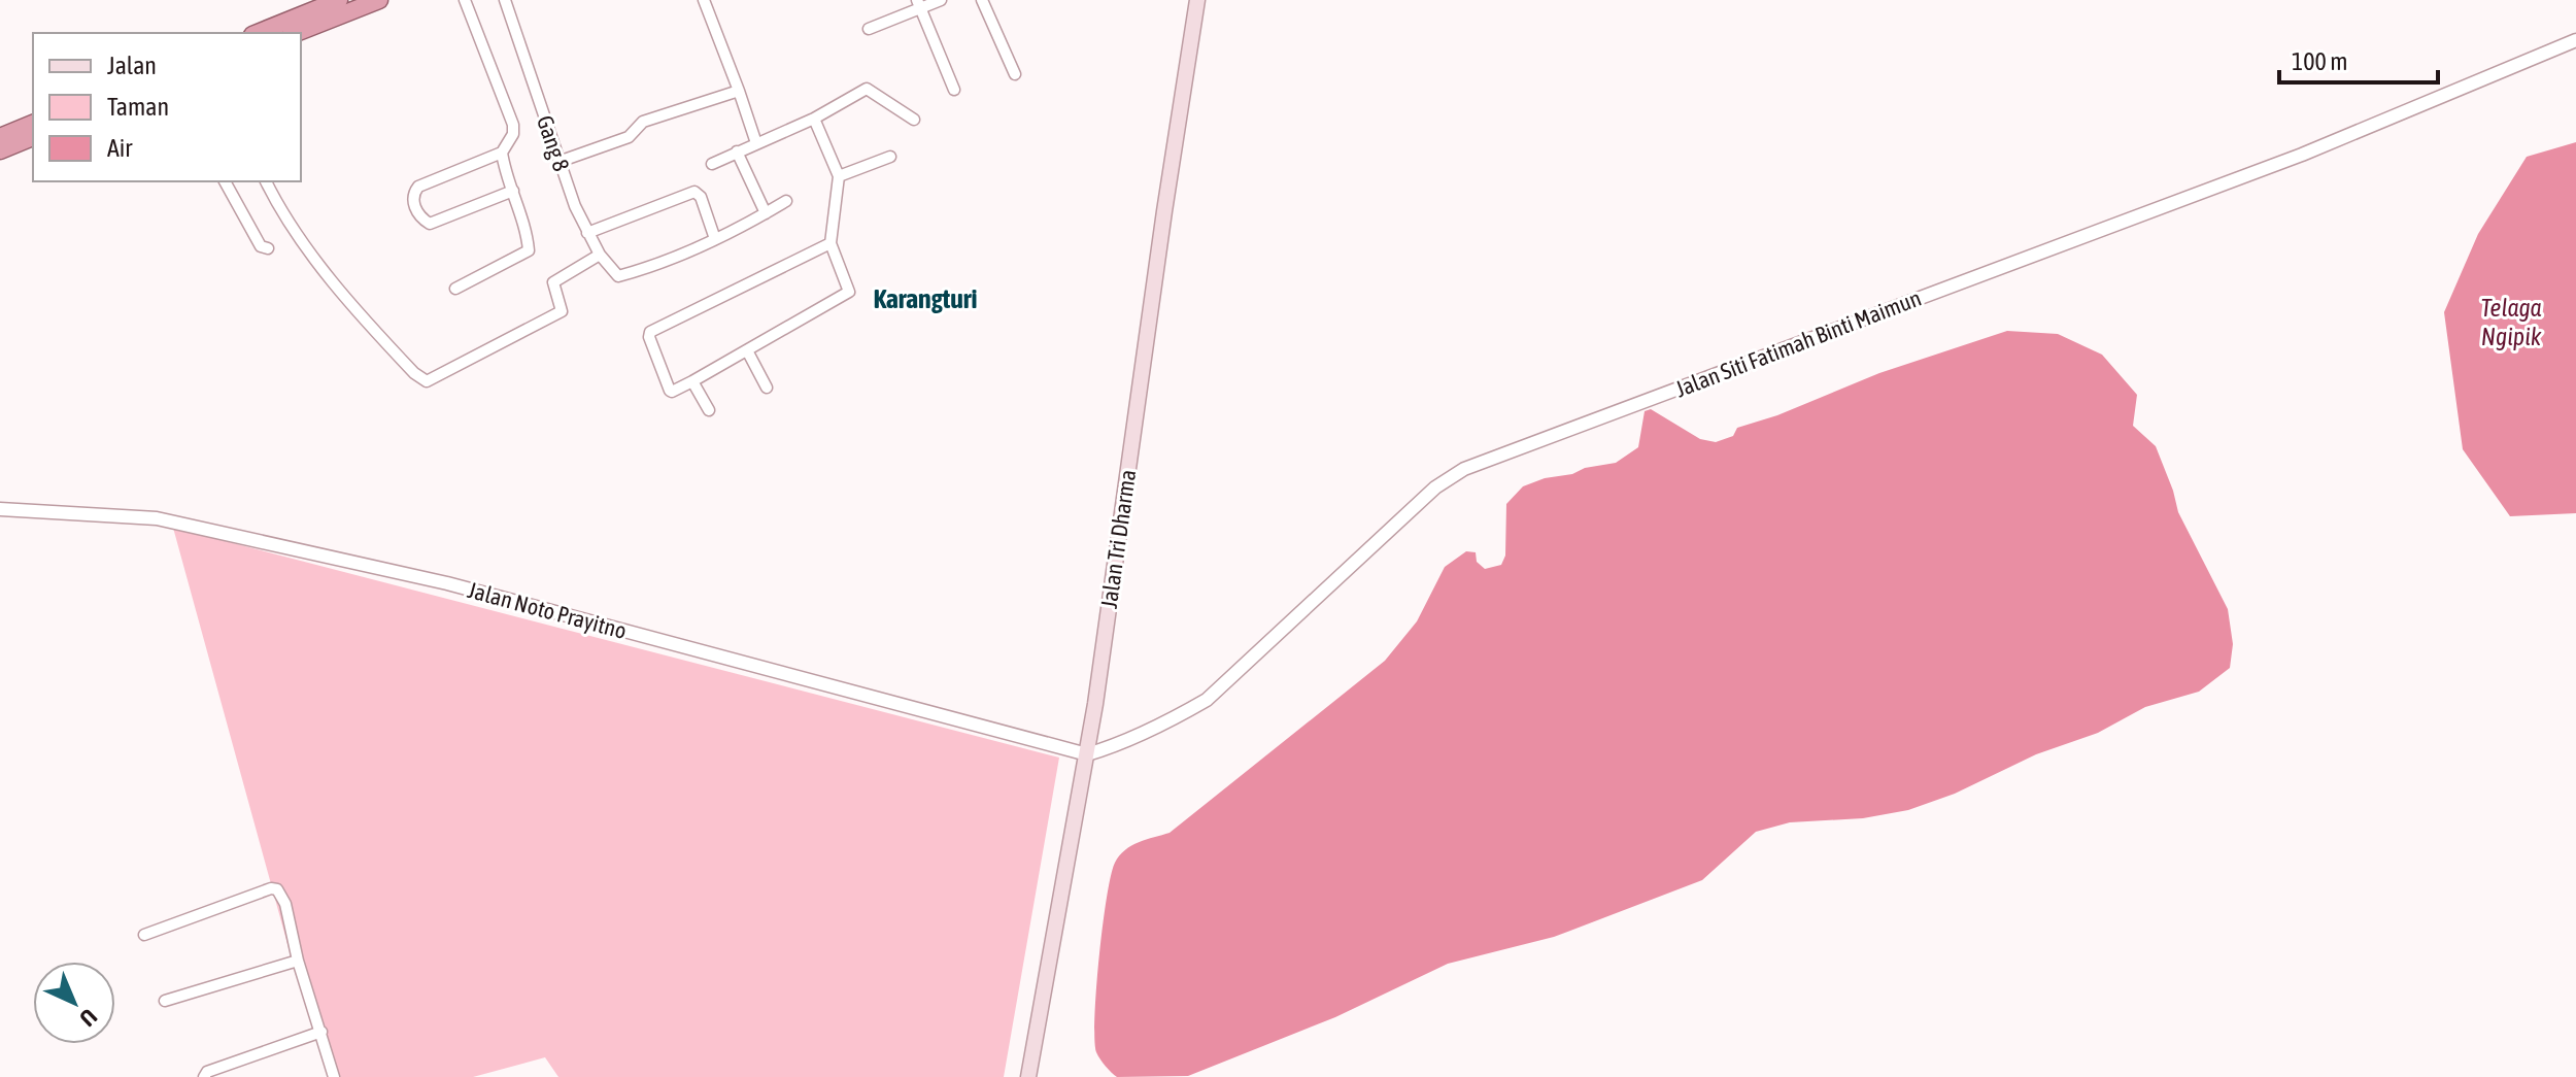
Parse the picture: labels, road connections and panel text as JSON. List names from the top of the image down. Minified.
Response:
{"streets":{"main road":["Jalan Tri Dharma"],"street":["Gang 8","Jalan Siti Fatimah Binti Maimun","Jalan Noto Prayitno"]},"crossings":[["Jalan Siti Fatimah Binti Maimun","Jalan Tri Dharma"],["Jalan Siti Fatimah Binti Maimun","Jalan Noto Prayitno"],["Jalan Tri Dharma","Jalan Noto Prayitno"]],"districts":["Karangturi"],"water":["Telaga Ngipik"],"legend":["Jalan","Taman","Air"],"scale_bar":"100 m","north":"bottom right"}
